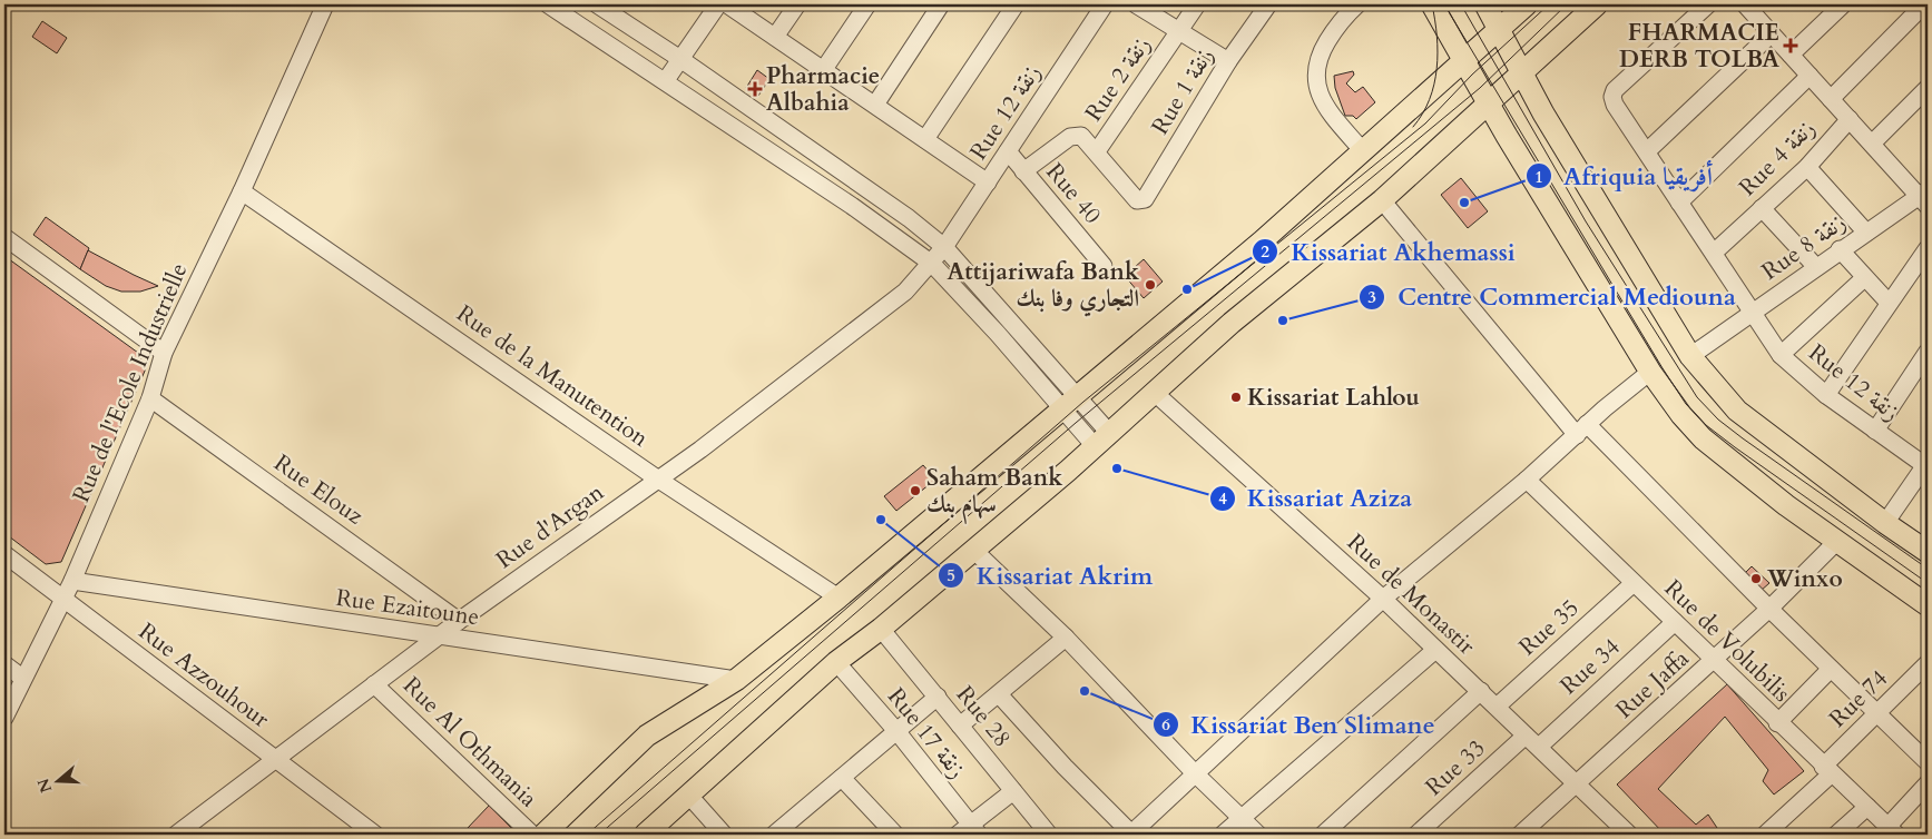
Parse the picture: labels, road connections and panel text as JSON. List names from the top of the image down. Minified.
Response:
{"streets":{"street":["Rue 2 زنقة","Rue 1 زنقة","Rue 12 زنقة","Rue 4 زنقة","Rue 40","Rue 8 زنقة","Rue de la Manutention","Rue de l'Ecole Industrielle","Rue Elouz","Rue d'Argan","Rue de Monastir","Rue Ezaitoune","Rue 35","Rue de Volubilis","Rue 34","Rue Azzouhour","Rue Jaffa","Rue 74","Rue 28","Rue 17 زنقة","Rue Al Othmania","Rue 33"]},"crossings":[["Rue 2 زنقة","Rue 1 زنقة"],["Rue 12 زنقة","Rue 4 زنقة"],["Rue 12 زنقة","Rue 40"],["Rue 12 زنقة","Rue 8 زنقة"],["Rue 12 زنقة","Rue d'Argan"],["Rue de la Manutention","Rue de l'Ecole Industrielle"],["Rue de la Manutention","Rue d'Argan"],["Rue de l'Ecole Industrielle","Rue Elouz"],["Rue de l'Ecole Industrielle","Rue Ezaitoune"],["Rue de l'Ecole Industrielle","Rue Azzouhour"],["Rue Elouz","Rue d'Argan"],["Rue d'Argan","Rue Ezaitoune"],["Rue d'Argan","Rue Azzouhour"],["Rue d'Argan","Rue Al Othmania"],["Rue de Monastir","Rue 35"],["Rue de Monastir","Rue 34"],["Rue de Monastir","Rue Jaffa"],["Rue de Monastir","Rue 33"],["Rue 35","Rue de Volubilis"],["Rue de Volubilis","Rue 34"],["Rue de Volubilis","Rue Jaffa"],["Rue de Volubilis","Rue 74"],["Rue 34","Rue 33"]],"places":{"health":["FHARMACIE DERB TOLBA","Pharmacie Albahia"],"other":["Afriquia أفريقيا","Attijariwafa Bank التجاري وفا بنك","Kissariat Akhemassi","Centre Commercial Mediouna","Kissariat Lahlou","Kissariat Aziza","Saham Bank سهام بنك","Kissariat Akrim","Winxo","Kissariat Ben Slimane"]},"north":"left"}
